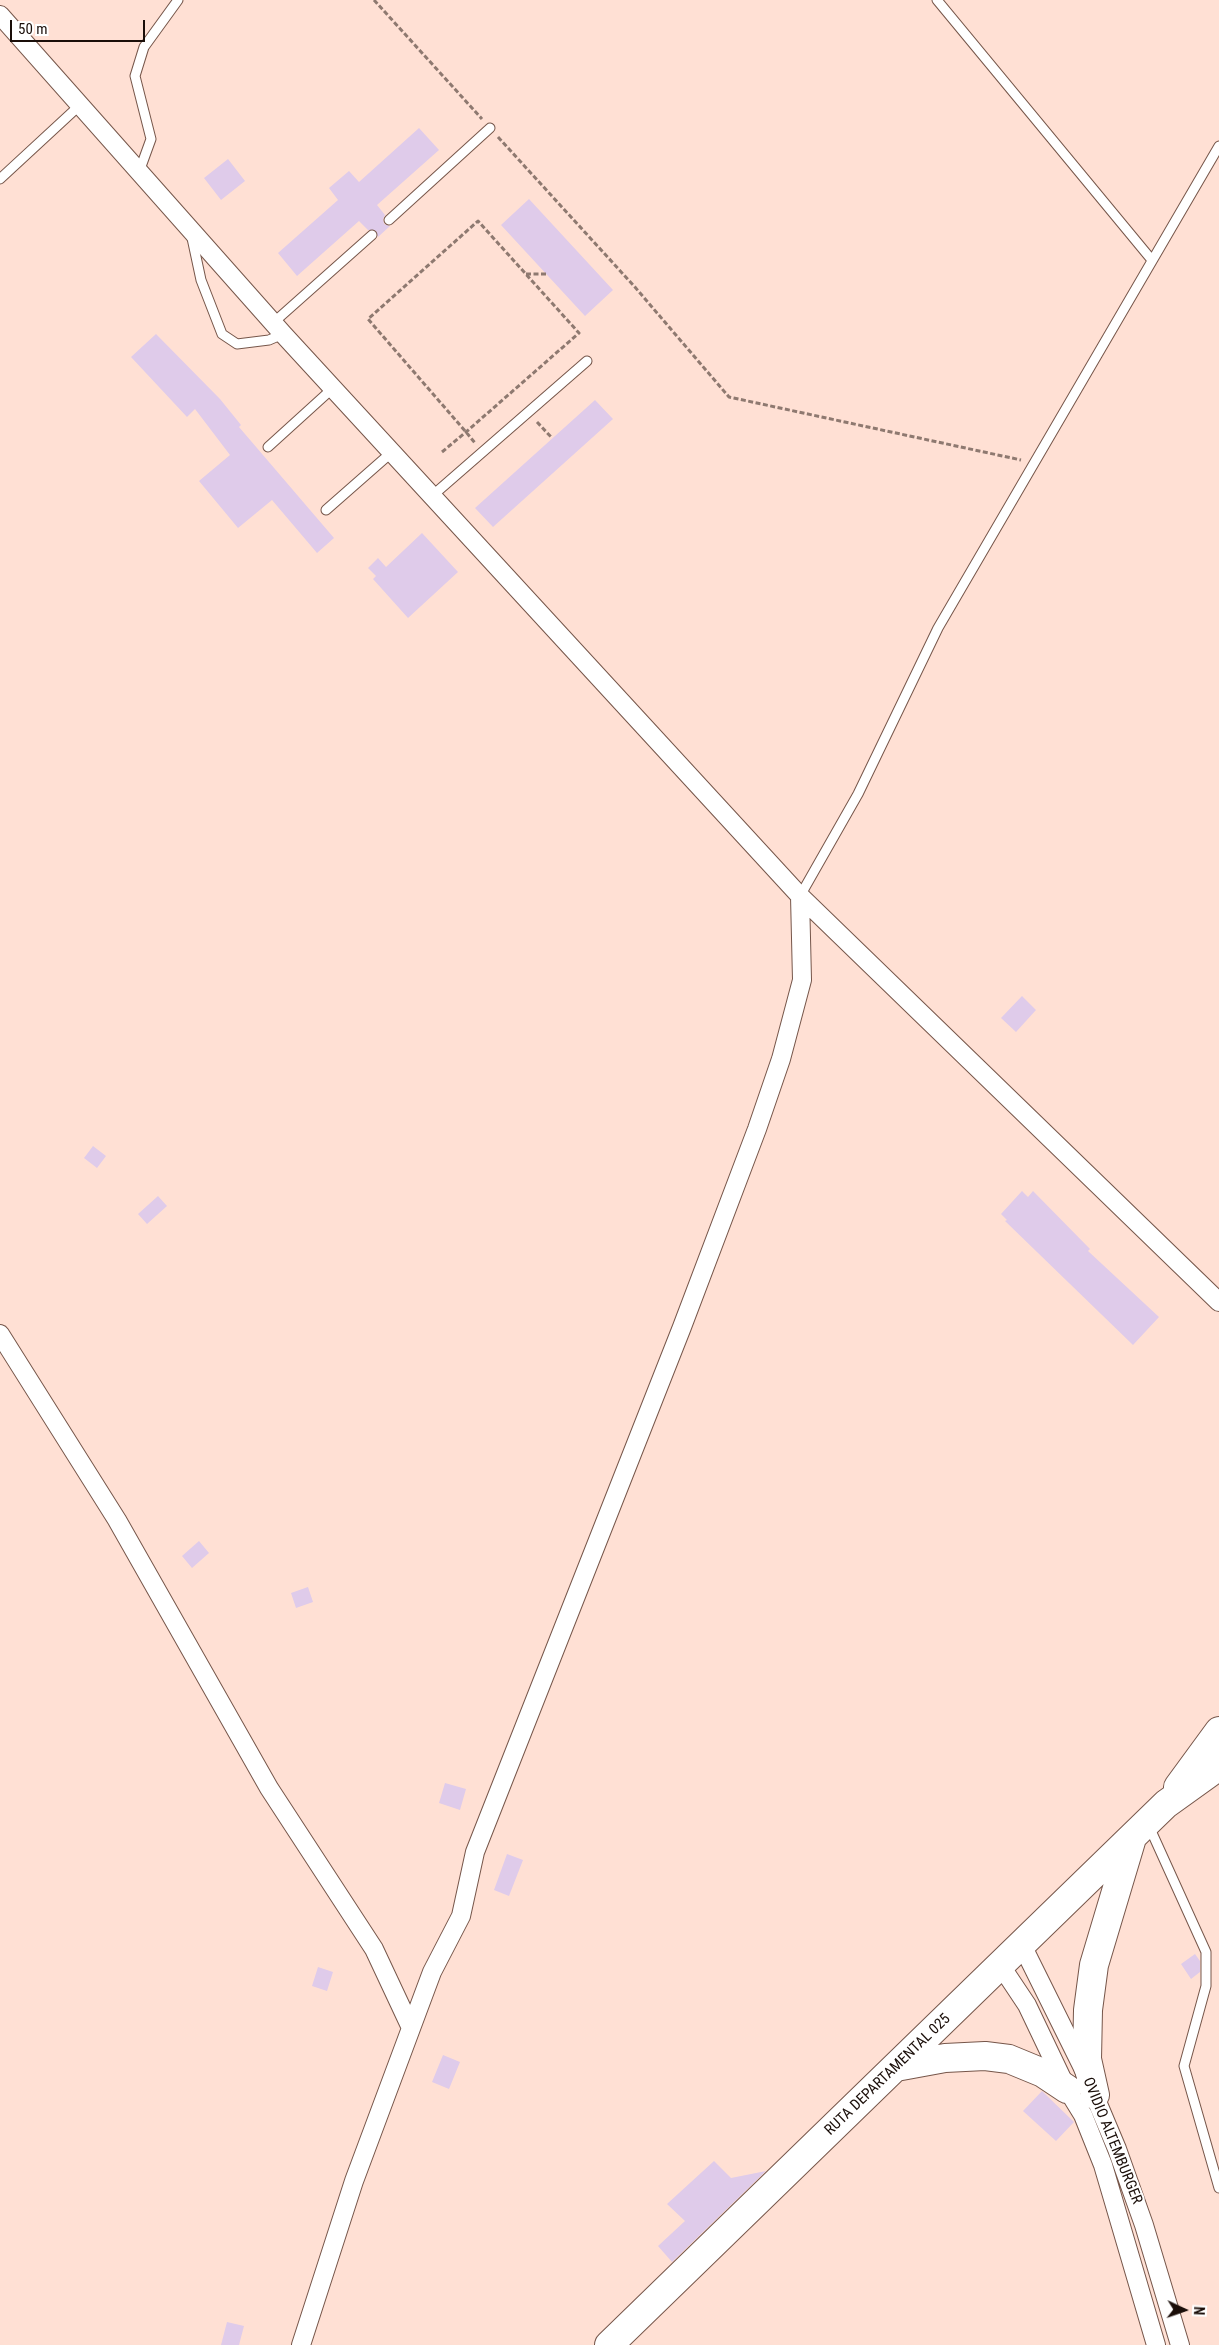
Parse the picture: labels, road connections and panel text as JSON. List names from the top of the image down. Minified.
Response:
{"streets":{"highway":["RUTA DEPARTAMENTAL 025"],"street":["OVIDIO ALTEMBURGER"]},"crossings":[["RUTA DEPARTAMENTAL 025","OVIDIO ALTEMBURGER"]],"scale_bar":"50 m","north":"right"}
